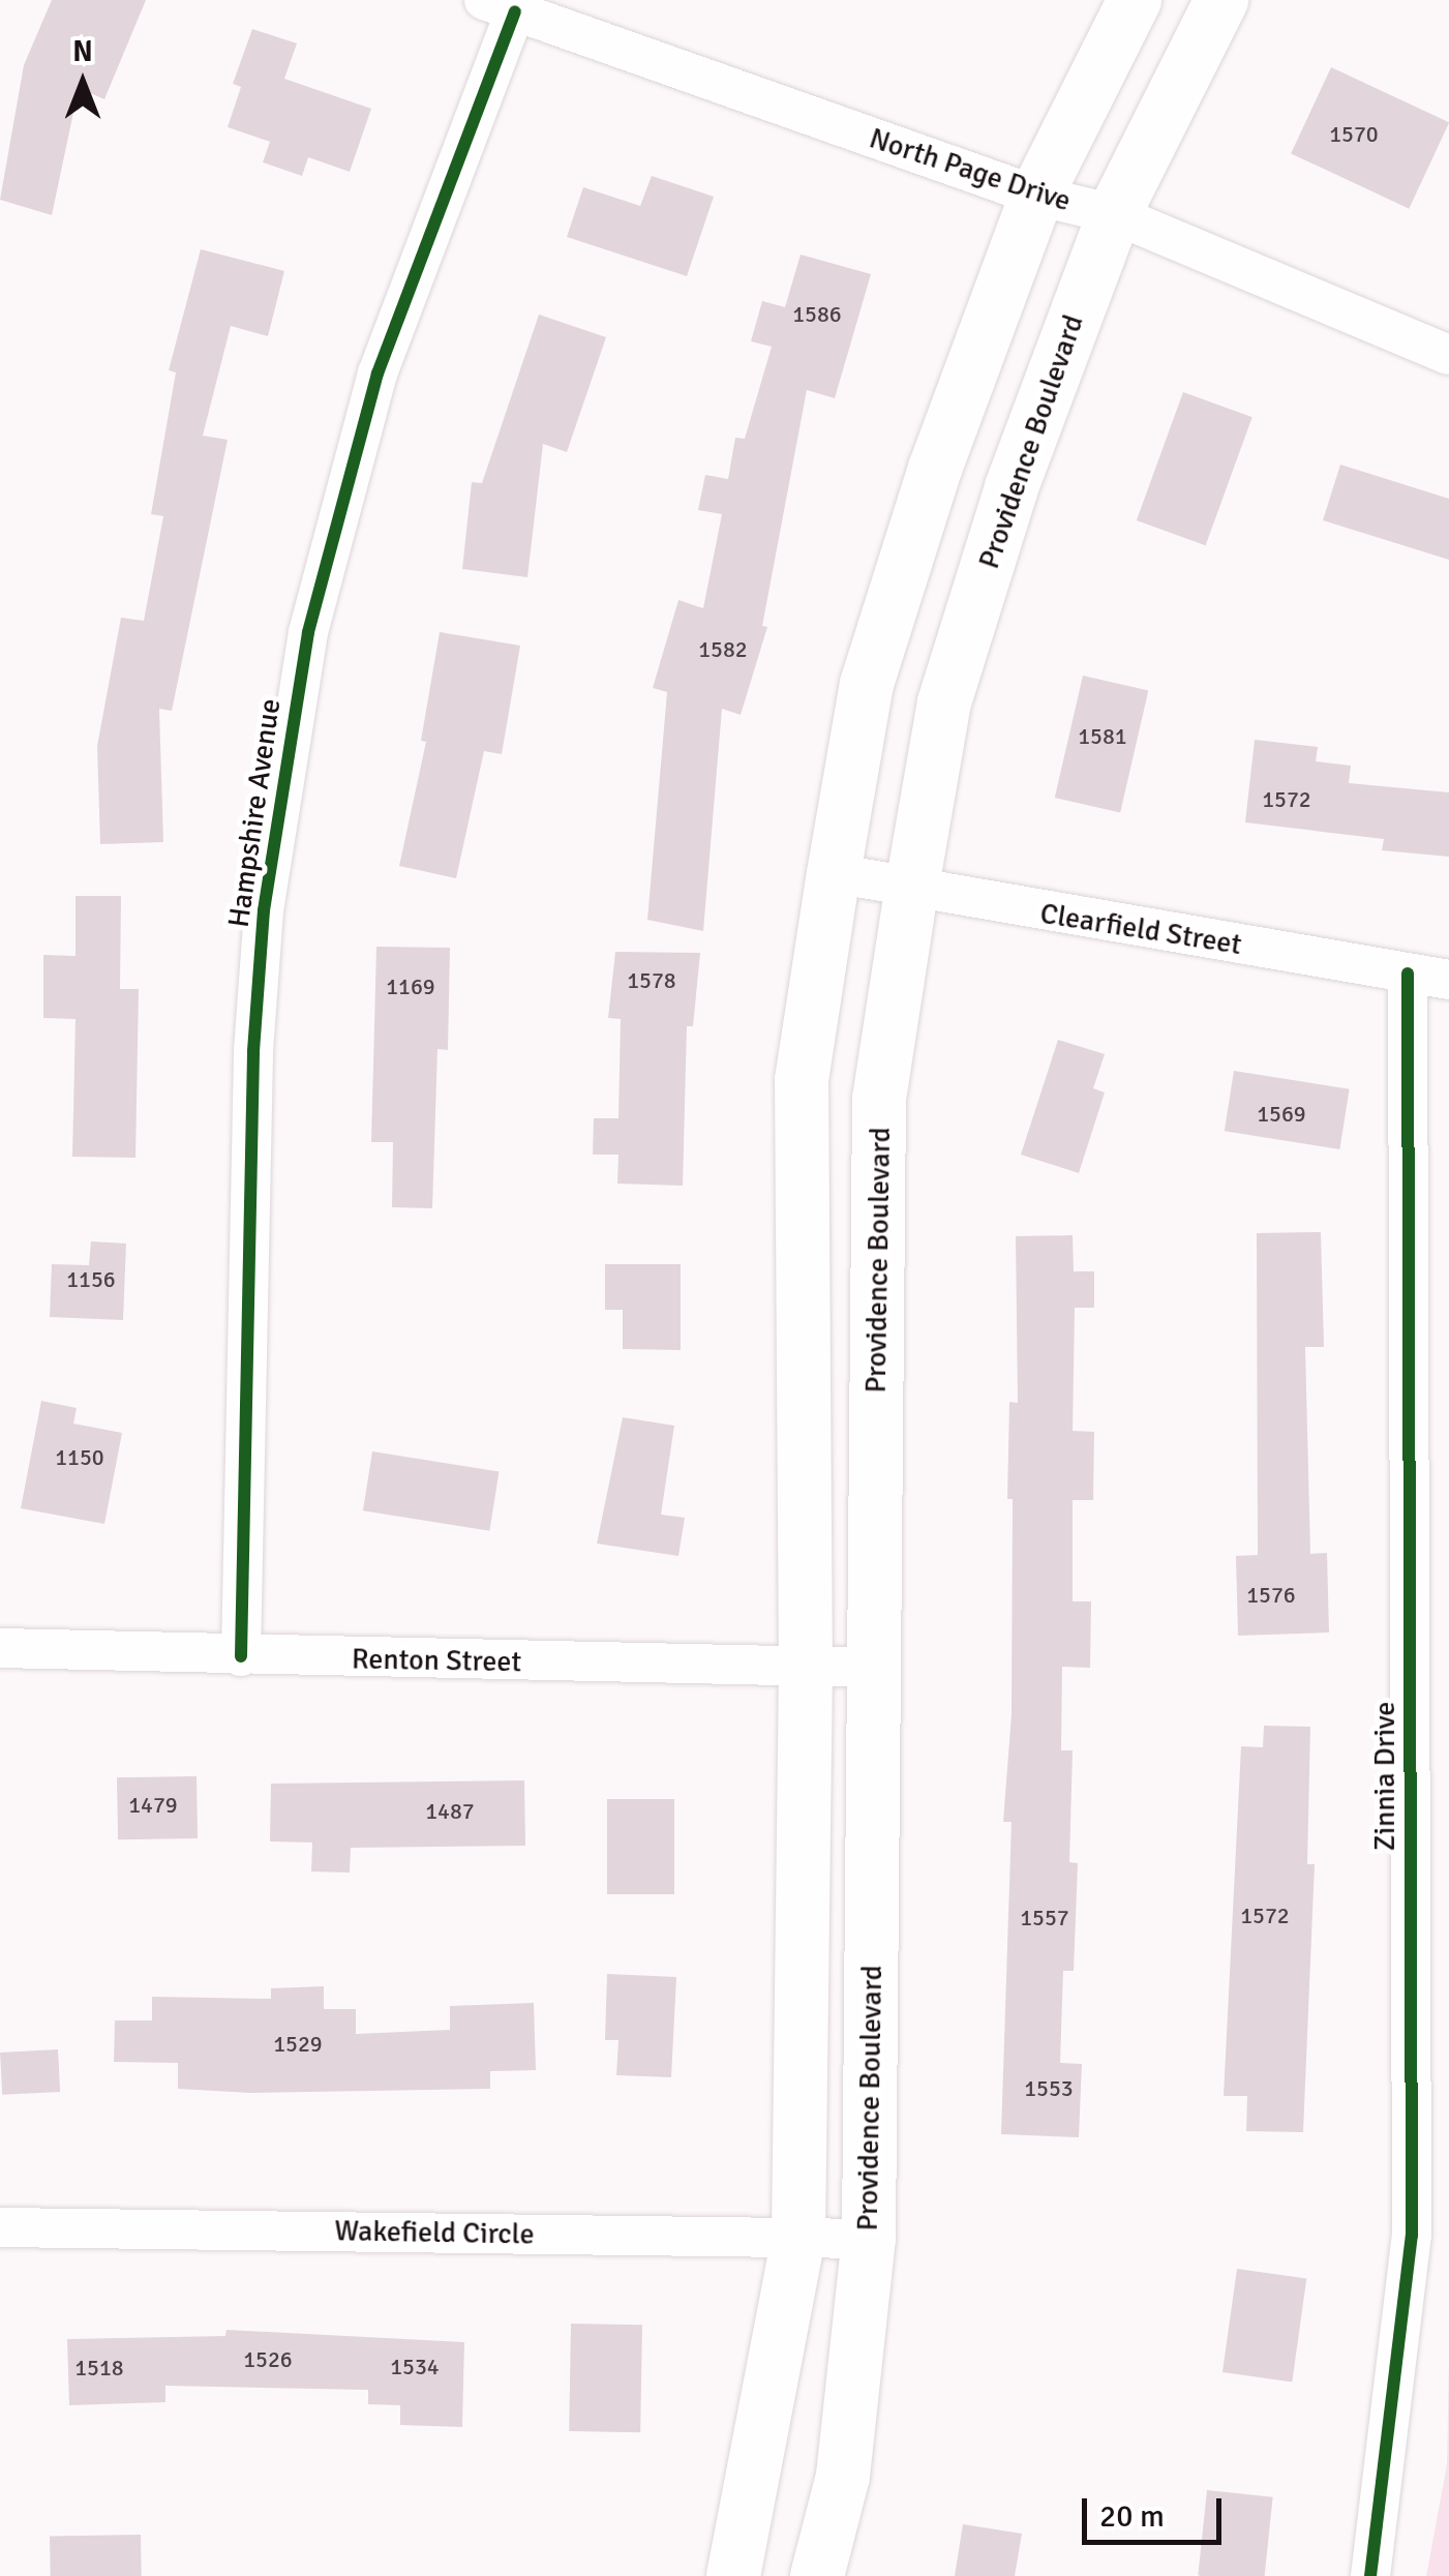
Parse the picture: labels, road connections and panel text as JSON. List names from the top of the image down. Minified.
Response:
{"streets":{"main road":["Providence Boulevard"],"street":["North Page Drive","Hampshire Avenue","Clearfield Street","Renton Street","Zinnia Drive","Wakefield Circle"]},"crossings":[["North Page Drive","Providence Boulevard"],["North Page Drive","Hampshire Avenue"],["Providence Boulevard","Clearfield Street"],["Providence Boulevard","Renton Street"],["Providence Boulevard","Wakefield Circle"],["Hampshire Avenue","Renton Street"],["Clearfield Street","Zinnia Drive"]],"house_numbers":["1570","1586","1582","1581","1572","1578","1169","1569","1156","1150","1576","1479","1487","1572","1557","1529","1553","1526","1534","1518"],"scale_bar":"20 m","north":"top"}
